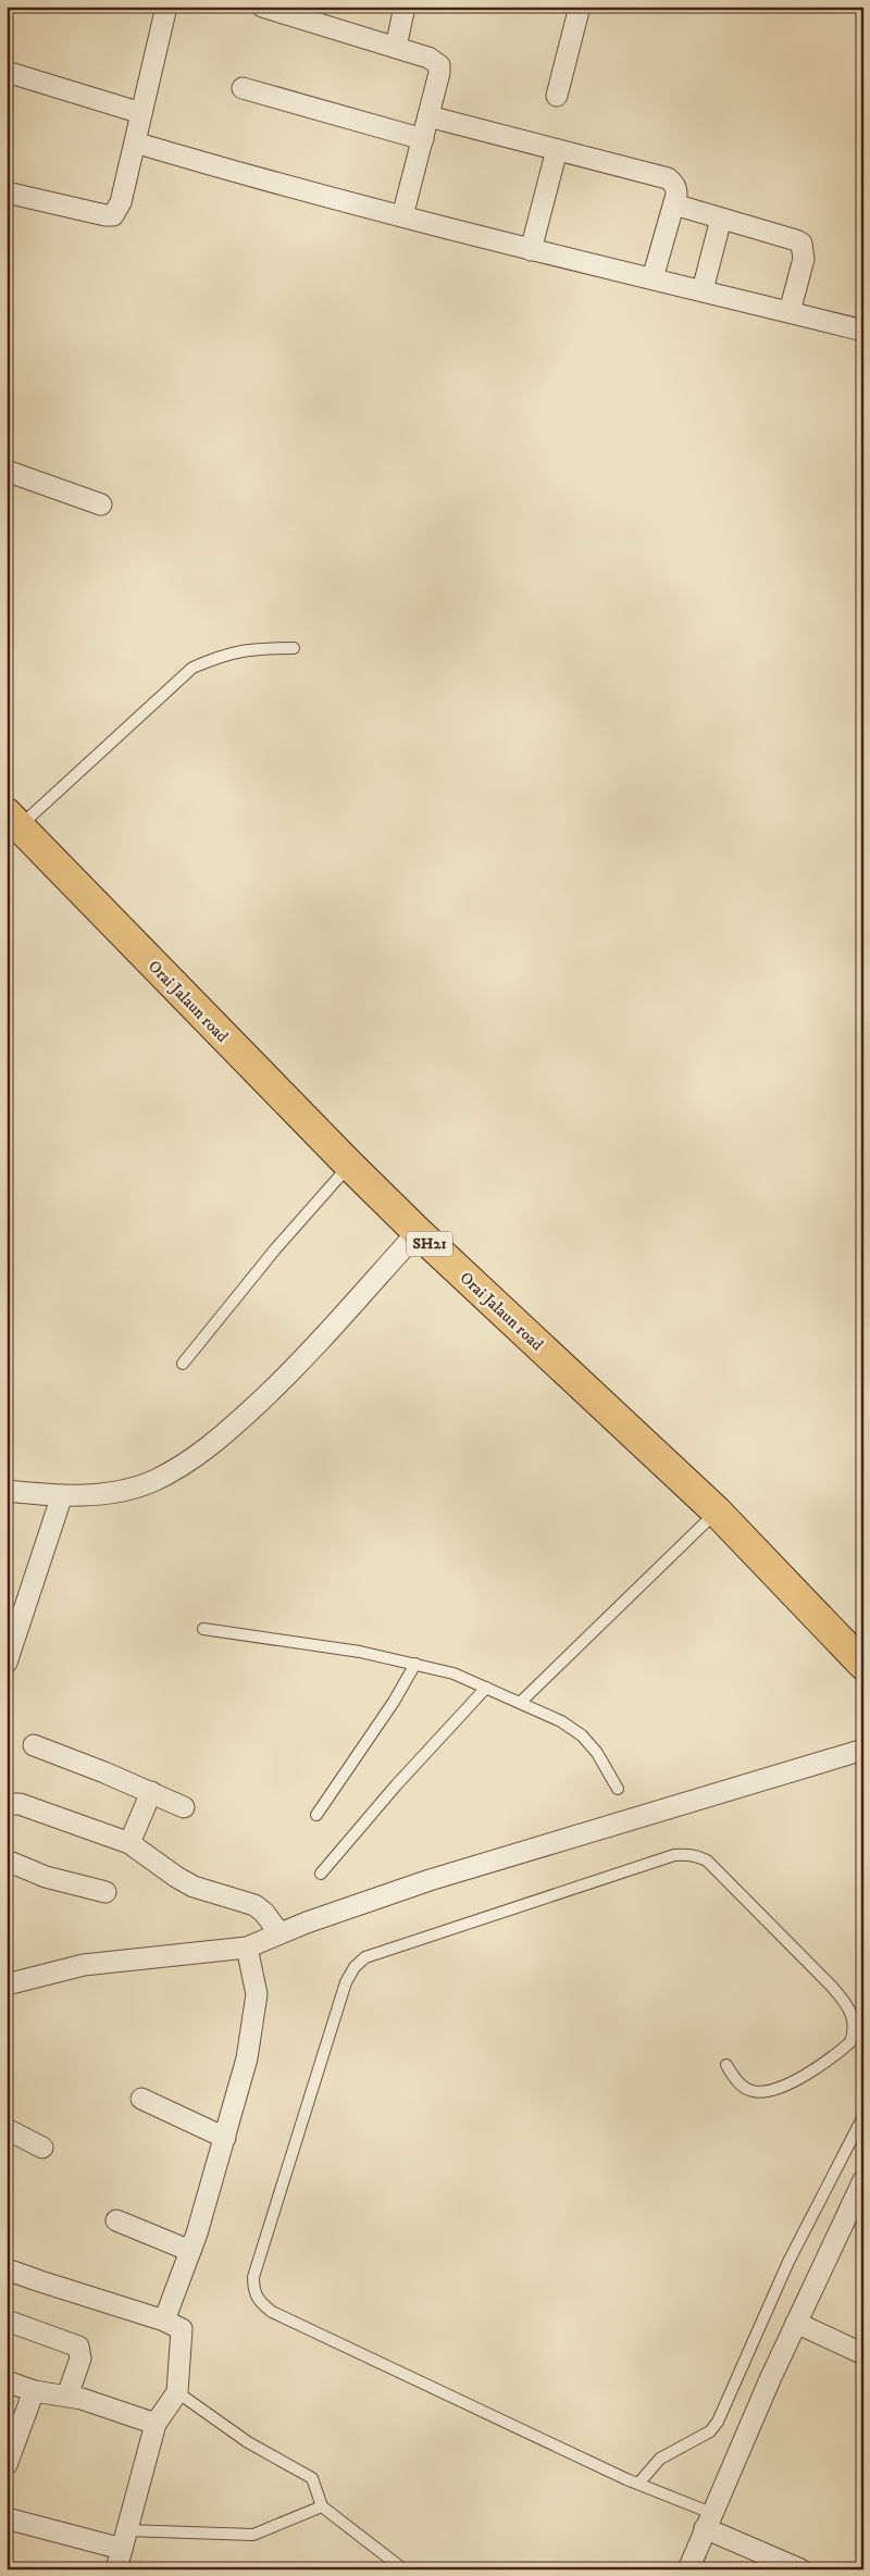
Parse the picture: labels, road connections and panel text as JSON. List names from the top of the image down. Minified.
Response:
{"streets":{"main road":["Orai Jalaun road","SH21"]}}
